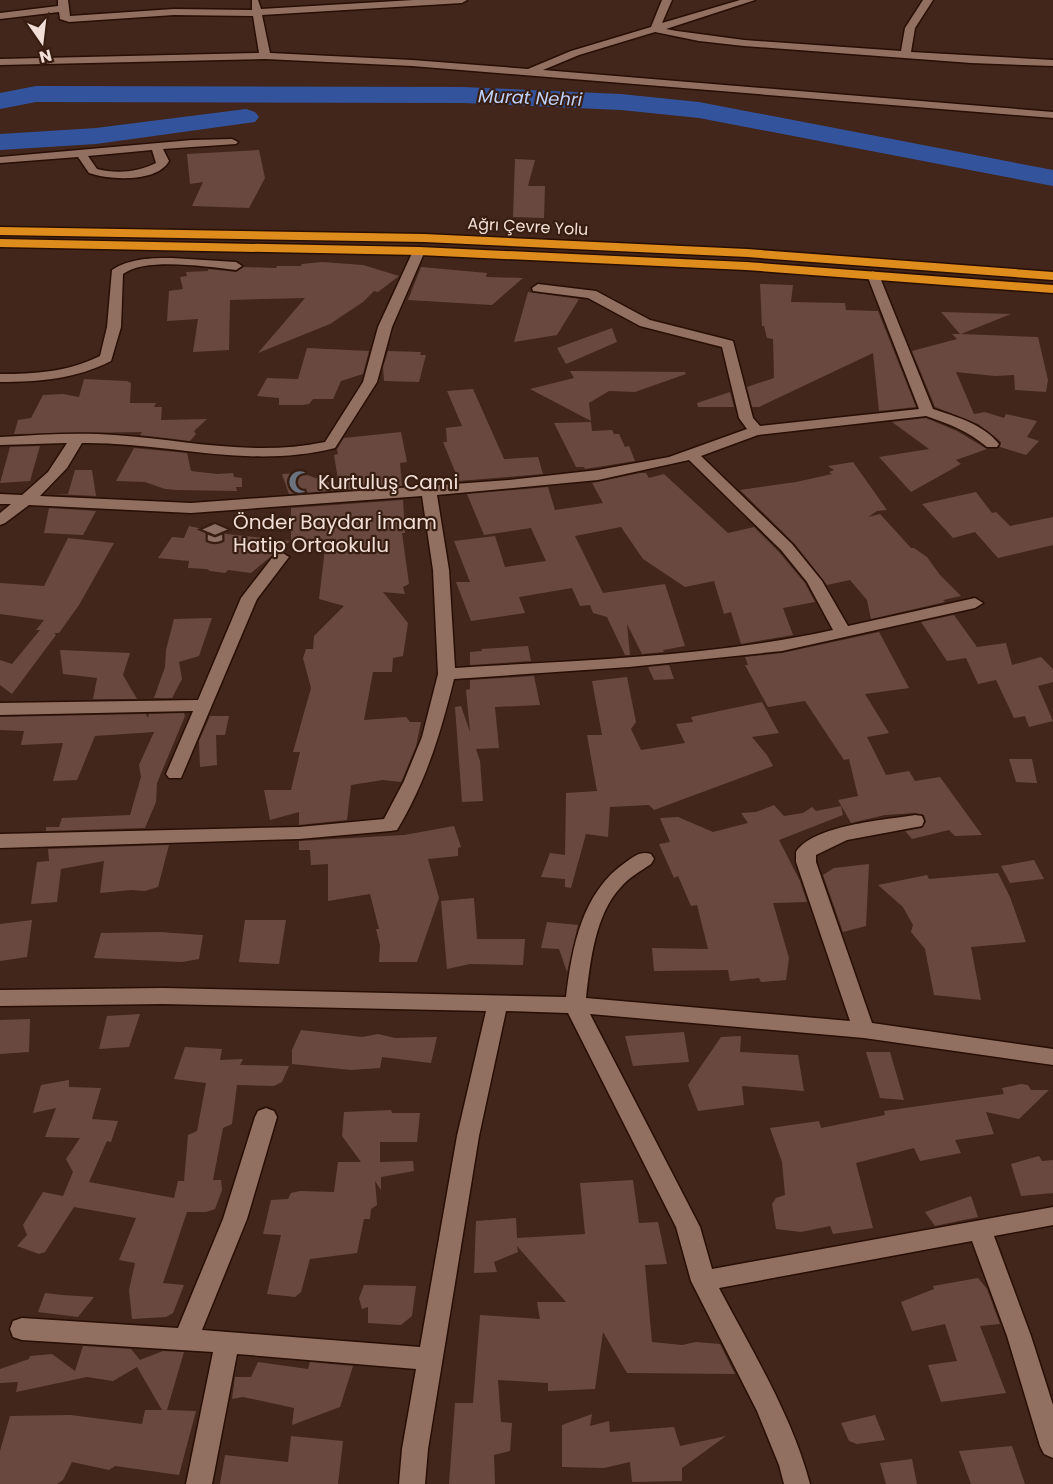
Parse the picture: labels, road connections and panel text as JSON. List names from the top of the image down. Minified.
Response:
{"streets":{"highway":["Ağrı Çevre Yolu"]},"water":["Murat Nehri"],"places":{"mosque":["Kurtuluş Cami"],"school or university":["Önder Baydar İmam Hatip Ortaokulu"]},"north":"bottom"}
